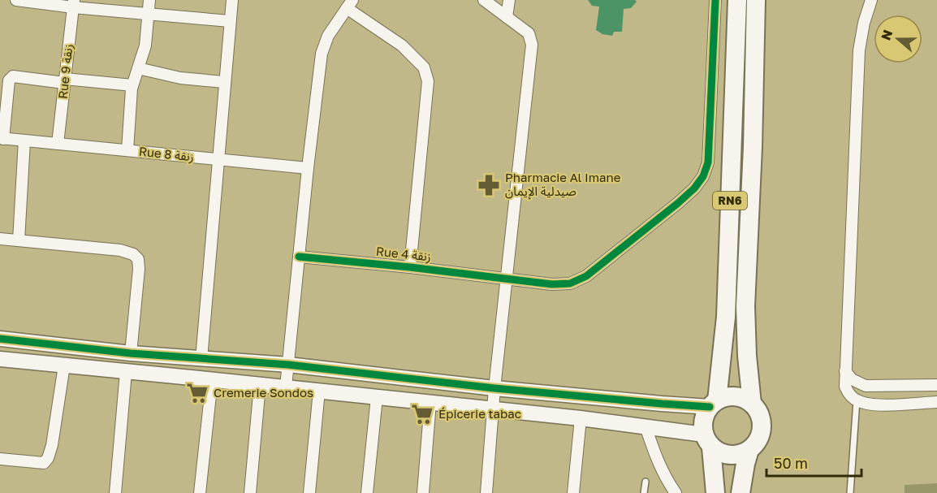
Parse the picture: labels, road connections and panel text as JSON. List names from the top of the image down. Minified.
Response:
{"streets":{"main road":["RN6"],"street":["Rue 9 زنقة","Rue 8 زنقة","Rue 4 زنقة"]},"crossings":[["Rue 9 زنقة","Rue 8 زنقة"]],"places":{"pharmacy":["Pharmacie Al Imane صيدلية الإيمان"],"supermarket":["Cremerie Sondos","Épicerie tabac"]},"scale_bar":"50 m","north":"left"}
